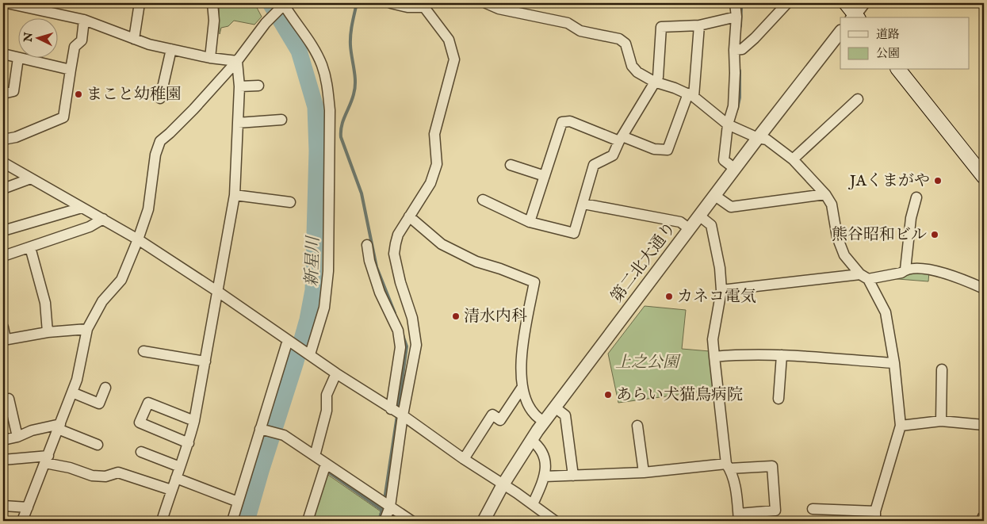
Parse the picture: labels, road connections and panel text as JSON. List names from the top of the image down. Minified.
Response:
{"streets":{"street":["第二北大通り"]},"water":["新星川"],"parks":["上之公園"],"places":["まこと幼稚園","JAくまがや","熊谷昭和ビル","カネコ電気","清水内科","あらい犬猫鳥病院"],"legend":["道路","公園"],"north":"left"}
